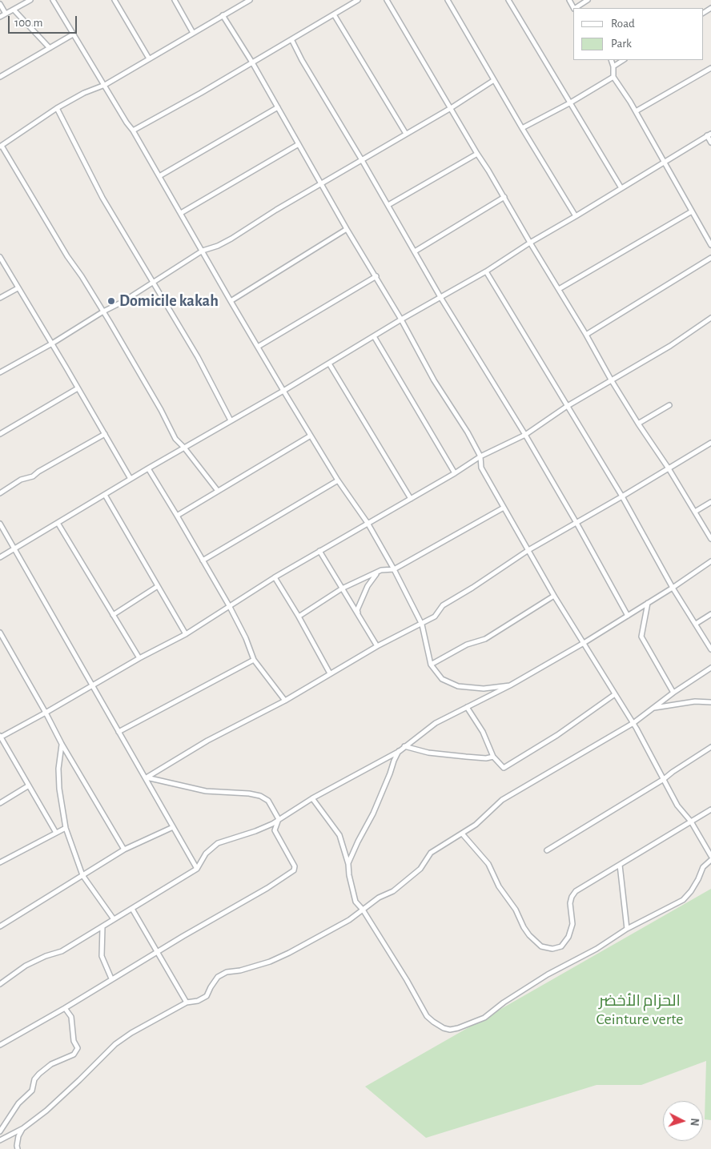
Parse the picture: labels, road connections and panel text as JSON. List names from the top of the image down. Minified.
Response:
{"parks":["الحزام الأخضر Ceinture verte"],"places":["Domicile kakah"],"legend":["Road","Park"],"scale_bar":"100 m","north":"right"}
